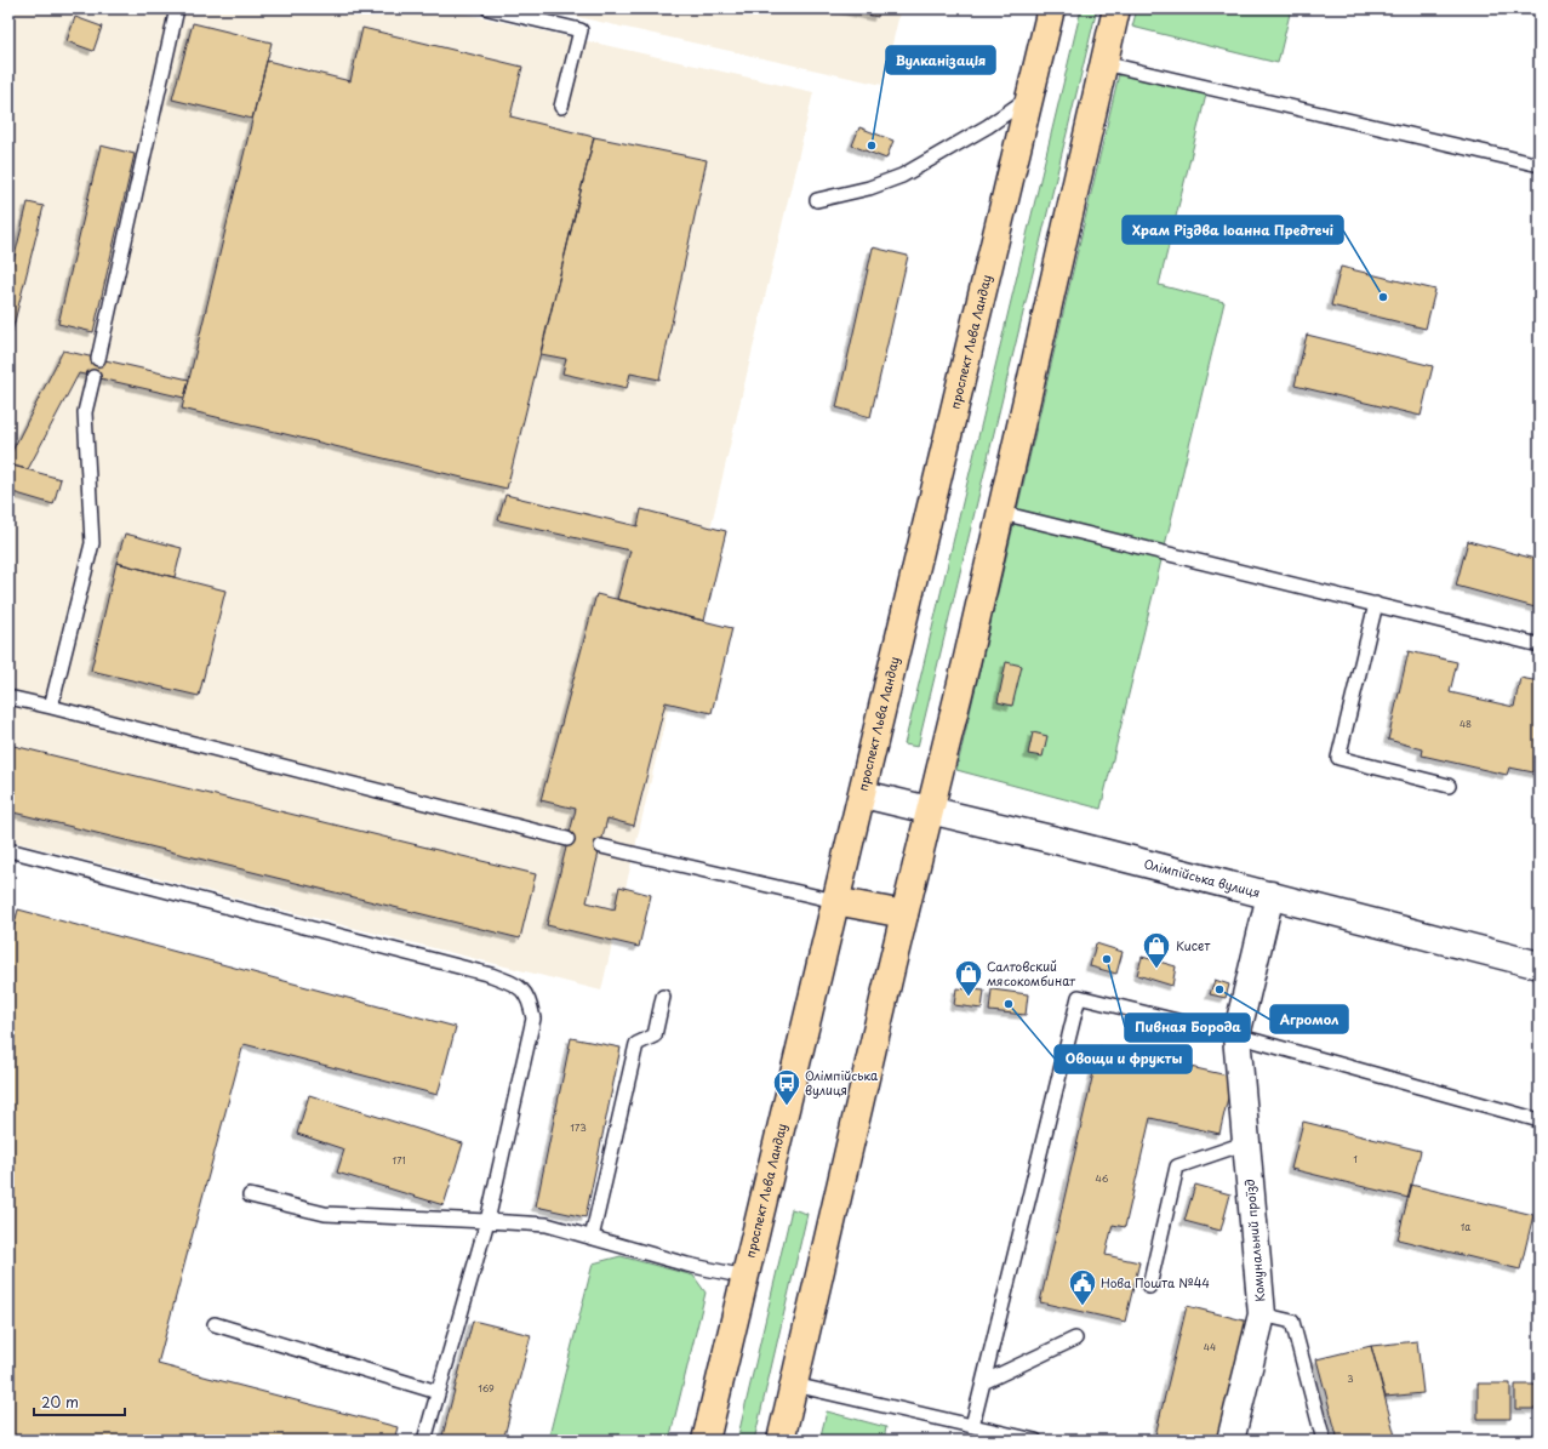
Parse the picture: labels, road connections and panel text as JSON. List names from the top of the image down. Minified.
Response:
{"streets":{"main road":["проспект Льва Ландау"],"street":["Олімпійська вулиця","Комунальний проїзд"]},"crossings":[["проспект Льва Ландау","Олімпійська вулиця"],["Олімпійська вулиця","Комунальний проїзд"]],"places":{"other":["Вулканізація","Храм Різдва Іоанна Предтечі","Пивная Борода","Агромол","Овощи и фрукты"],"shop":["Кисет","Салтовский мясокомбинат"],"bus stop":["Олімпійська вулиця"],"public building":["Нова Пошта №44"]},"house_numbers":["48","173","1","171","46","1а","44","3","169"],"scale_bar":"20 m"}
